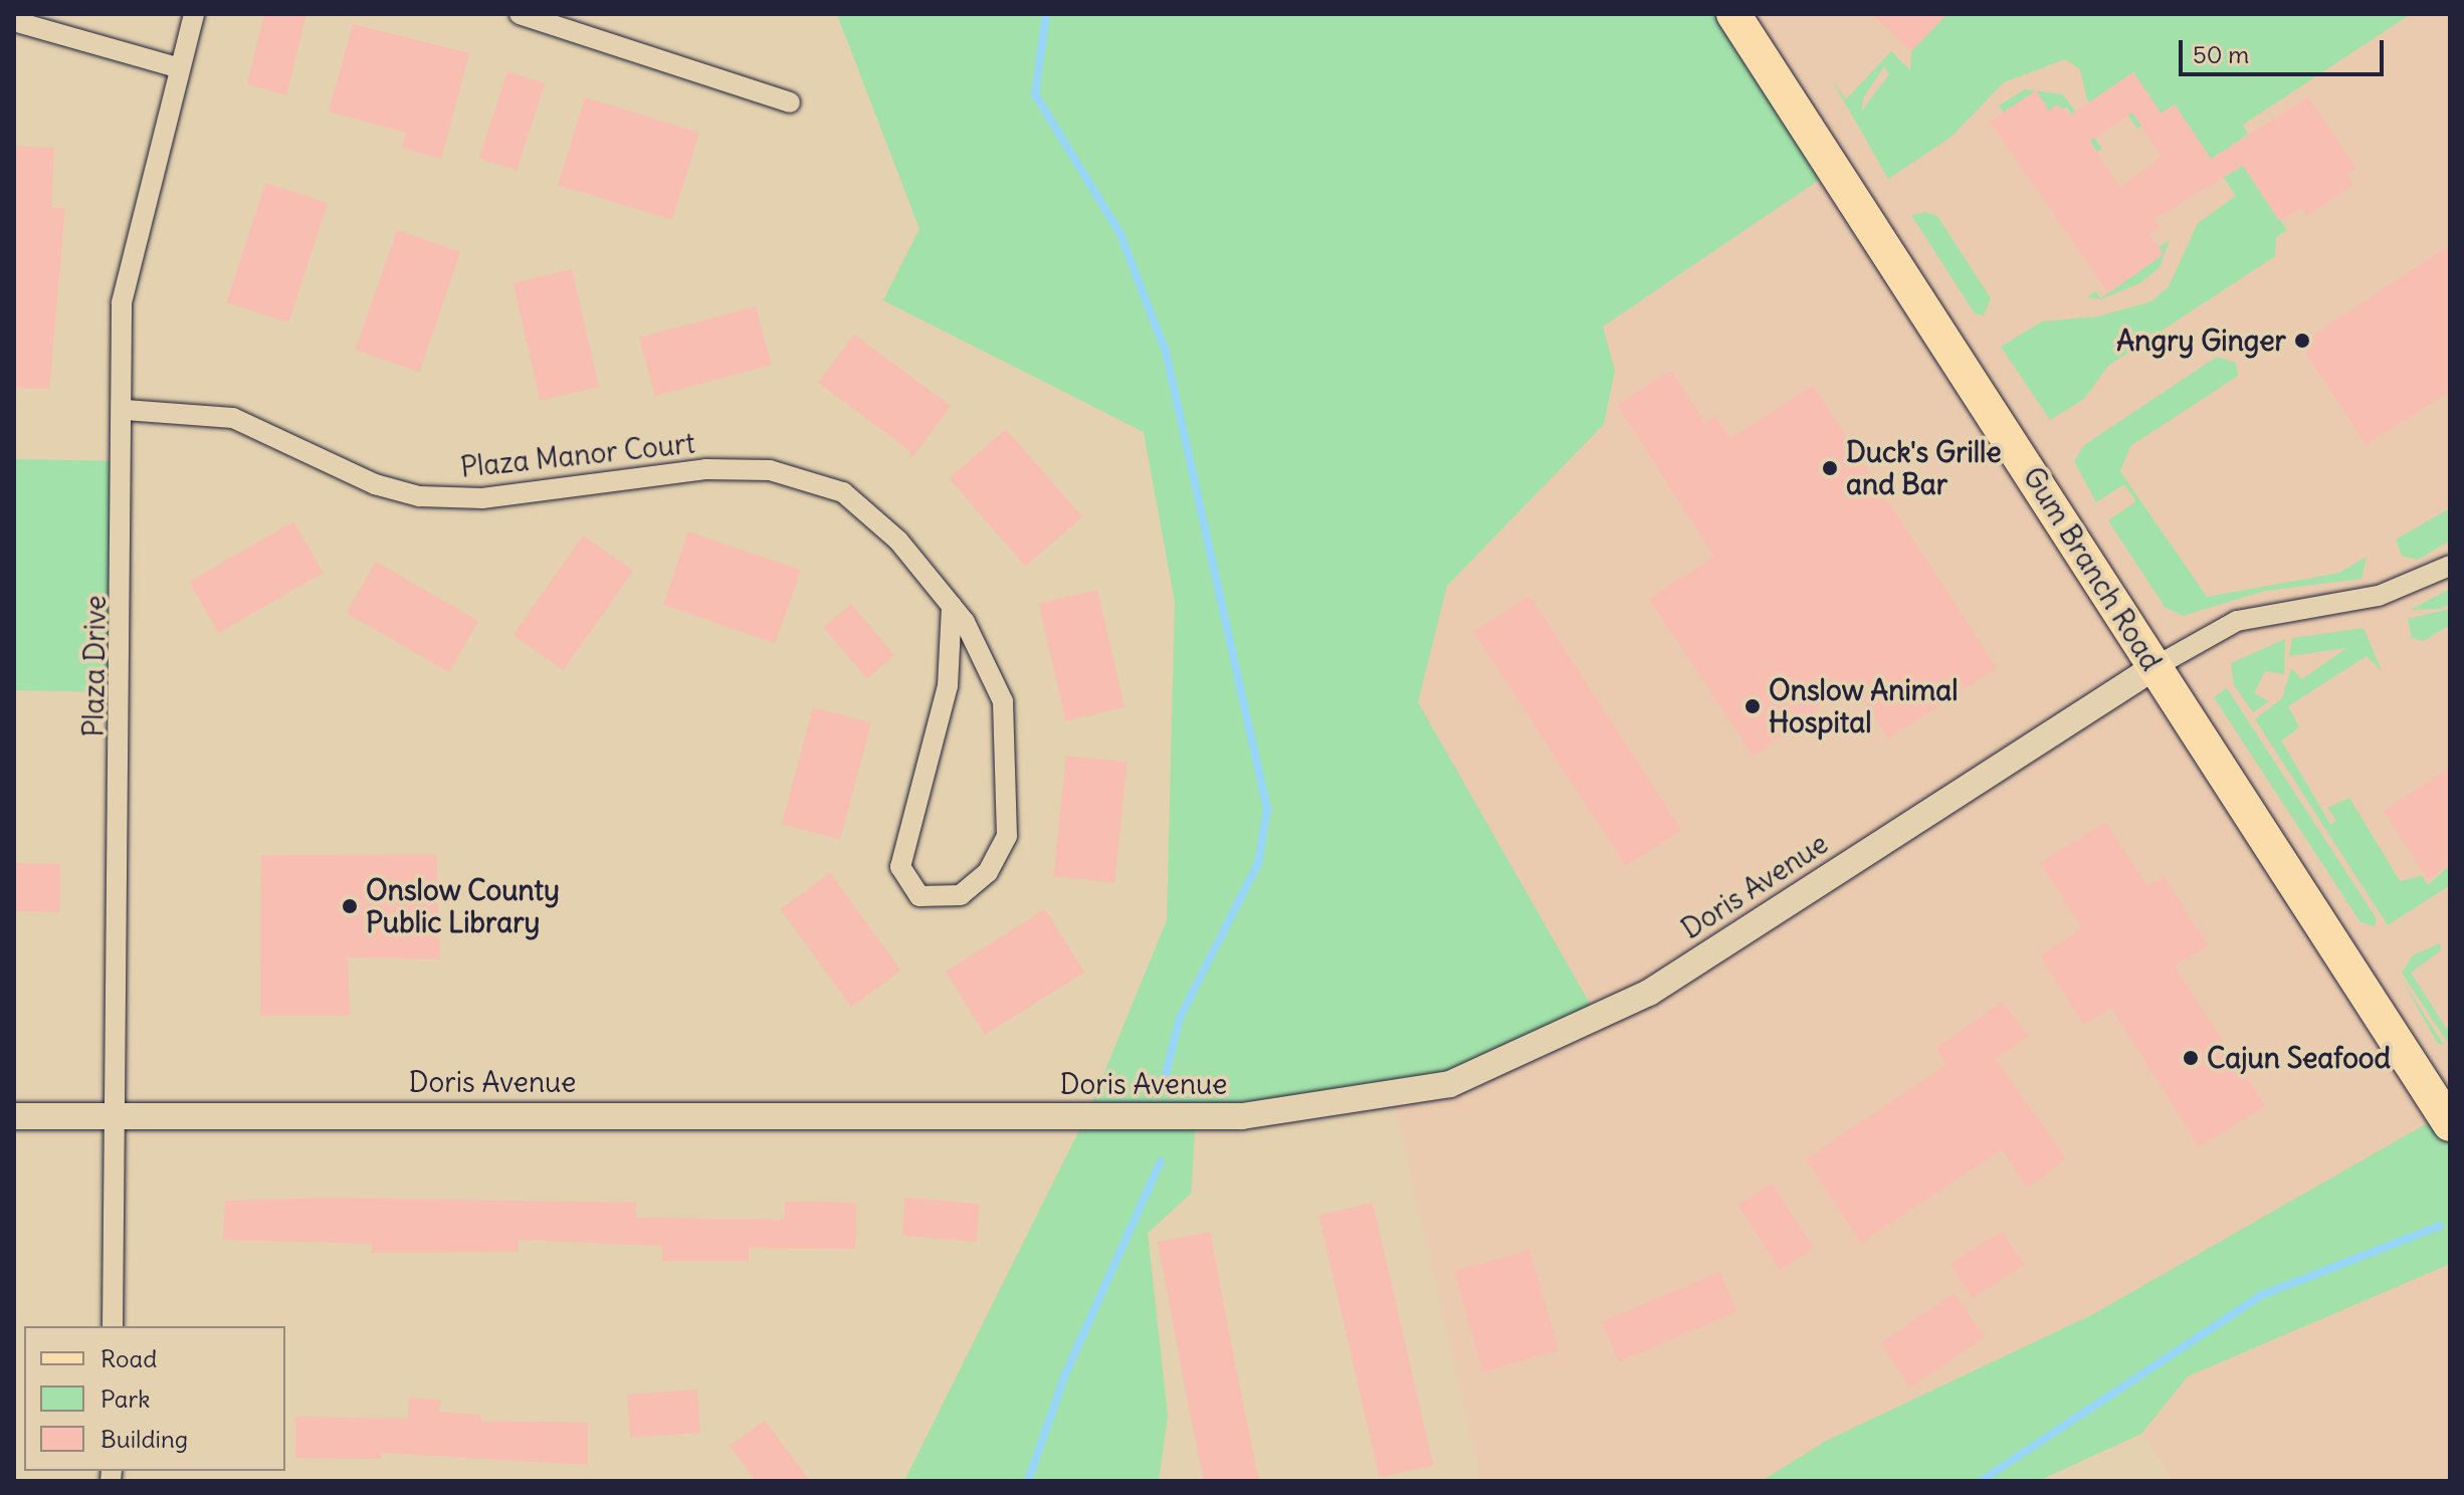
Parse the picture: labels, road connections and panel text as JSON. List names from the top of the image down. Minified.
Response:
{"streets":{"main road":["Gum Branch Road"],"street":["Plaza Manor Court","Plaza Drive","Doris Avenue"]},"crossings":[["Plaza Manor Court","Plaza Drive"],["Gum Branch Road","Doris Avenue"],["Plaza Drive","Doris Avenue"]],"places":["Angry Ginger","Duck's Grille and Bar","Onslow Animal Hospital","Onslow County Public Library","Cajun Seafood"],"legend":["Road","Park","Building"],"scale_bar":"50 m"}
